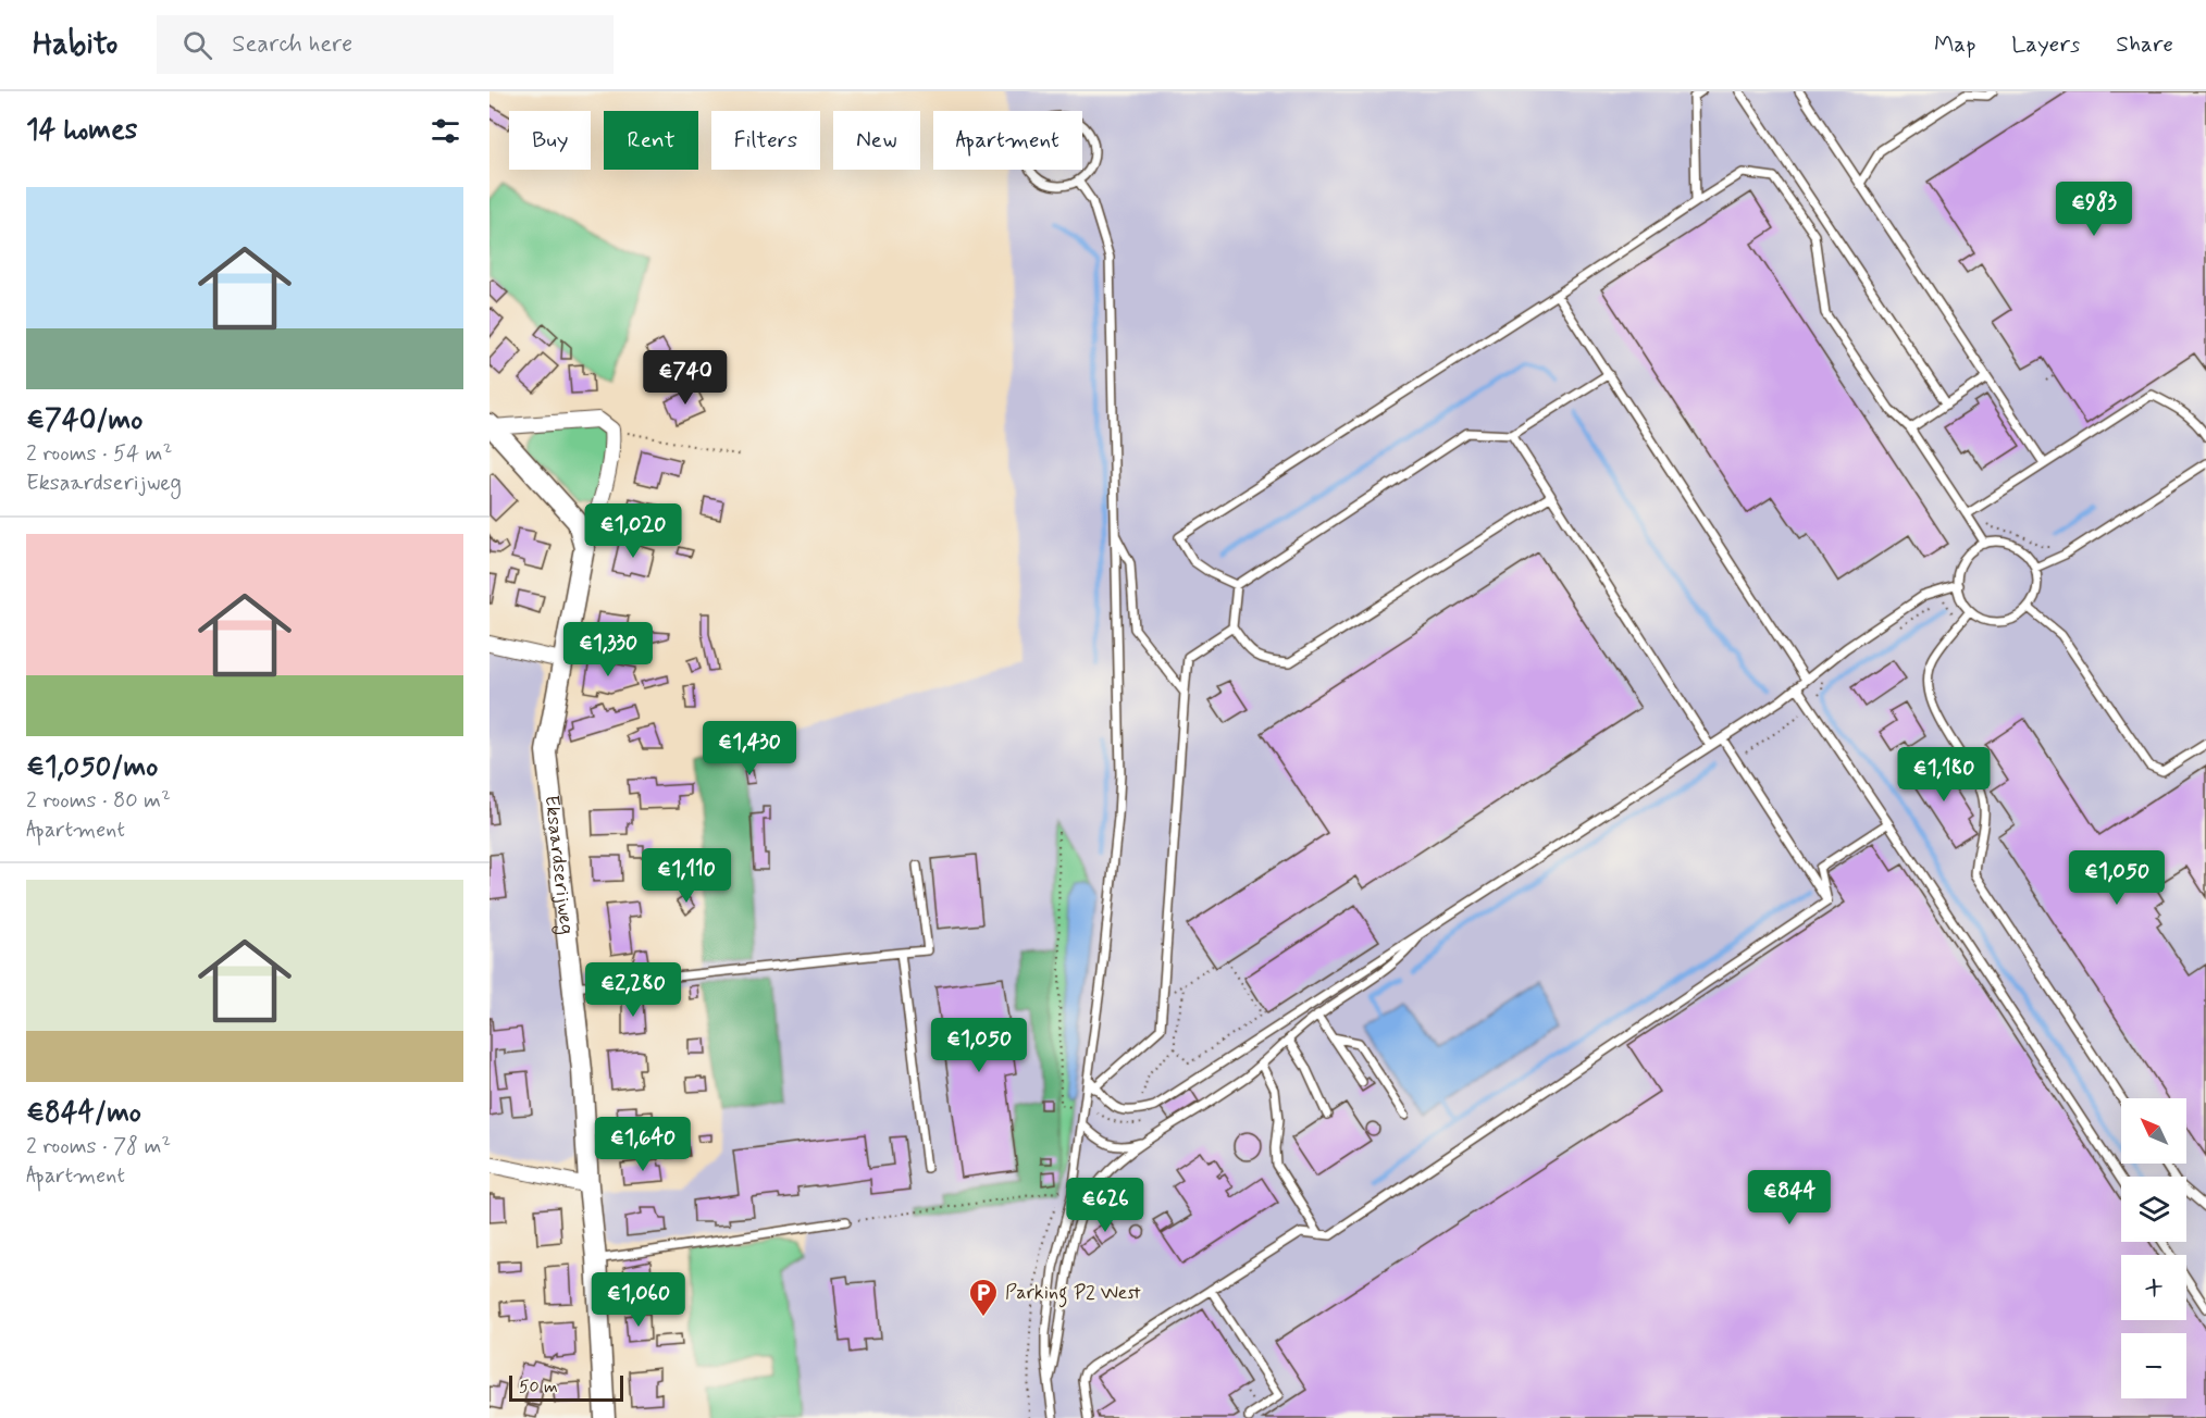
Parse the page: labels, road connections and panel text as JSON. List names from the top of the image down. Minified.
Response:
{"streets":{"street":["Eksaardserijweg"]},"places":{"parking":["Parking P2 West"]},"scale_bar":"50 m","north":"top left","page":{"header":"Habito","search":"Search here","nav":["Map","Layers","Share"],"heading":"14 homes","chip":["Buy","Rent","Filters","New","Apartment"],"list":[{"name":"€740/mo","note":"2 rooms · 54 m² · Eksaardserijweg"},{"name":"€1,050/mo","note":"2 rooms · 80 m² · Apartment"},{"name":"€844/mo","note":"2 rooms · 78 m² · Apartment"}],"price":["€983","€740","€1,020","€1,330","€1,430","€1,180","€1,110","€1,050","€2,280","€1,050","€1,640","€844","€626","€1,060"],"map_buttons":["+","−"],"scale":"50 m"}}
